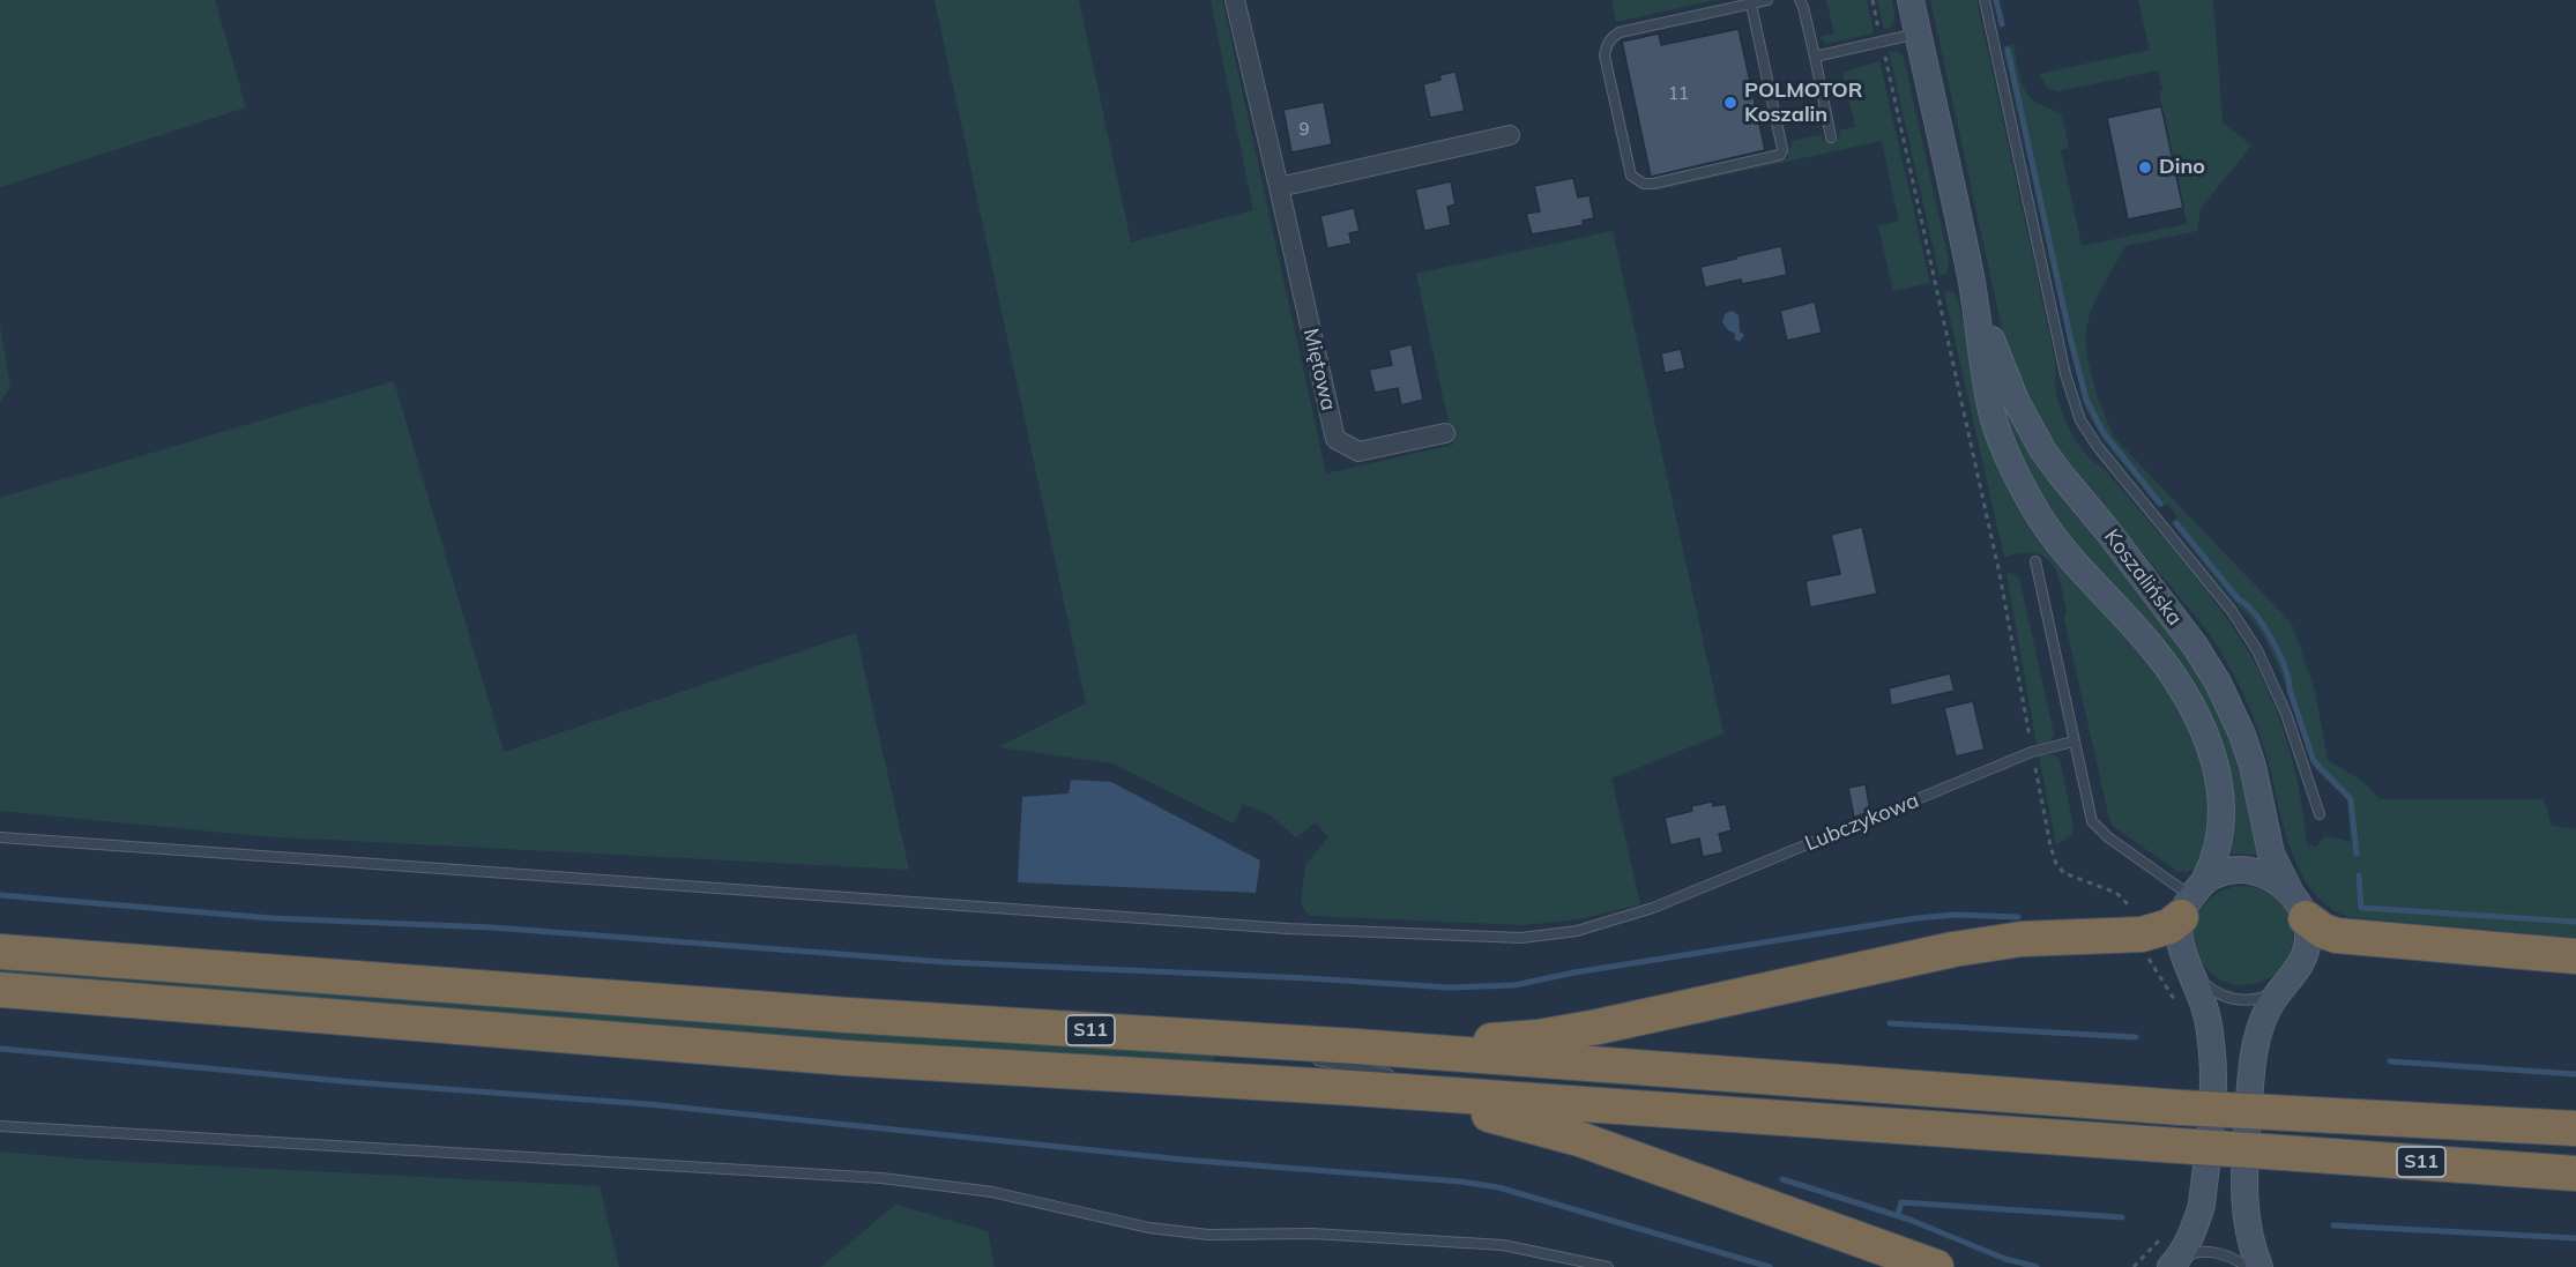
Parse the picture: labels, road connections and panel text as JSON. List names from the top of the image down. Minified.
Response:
{"streets":{"highway":["S11"],"main road":["Koszalińska"],"street":["Miętowa"],"lane":["Lubczykowa"]},"places":["POLMOTOR Koszalin","Dino"],"house_numbers":["11","9"]}
